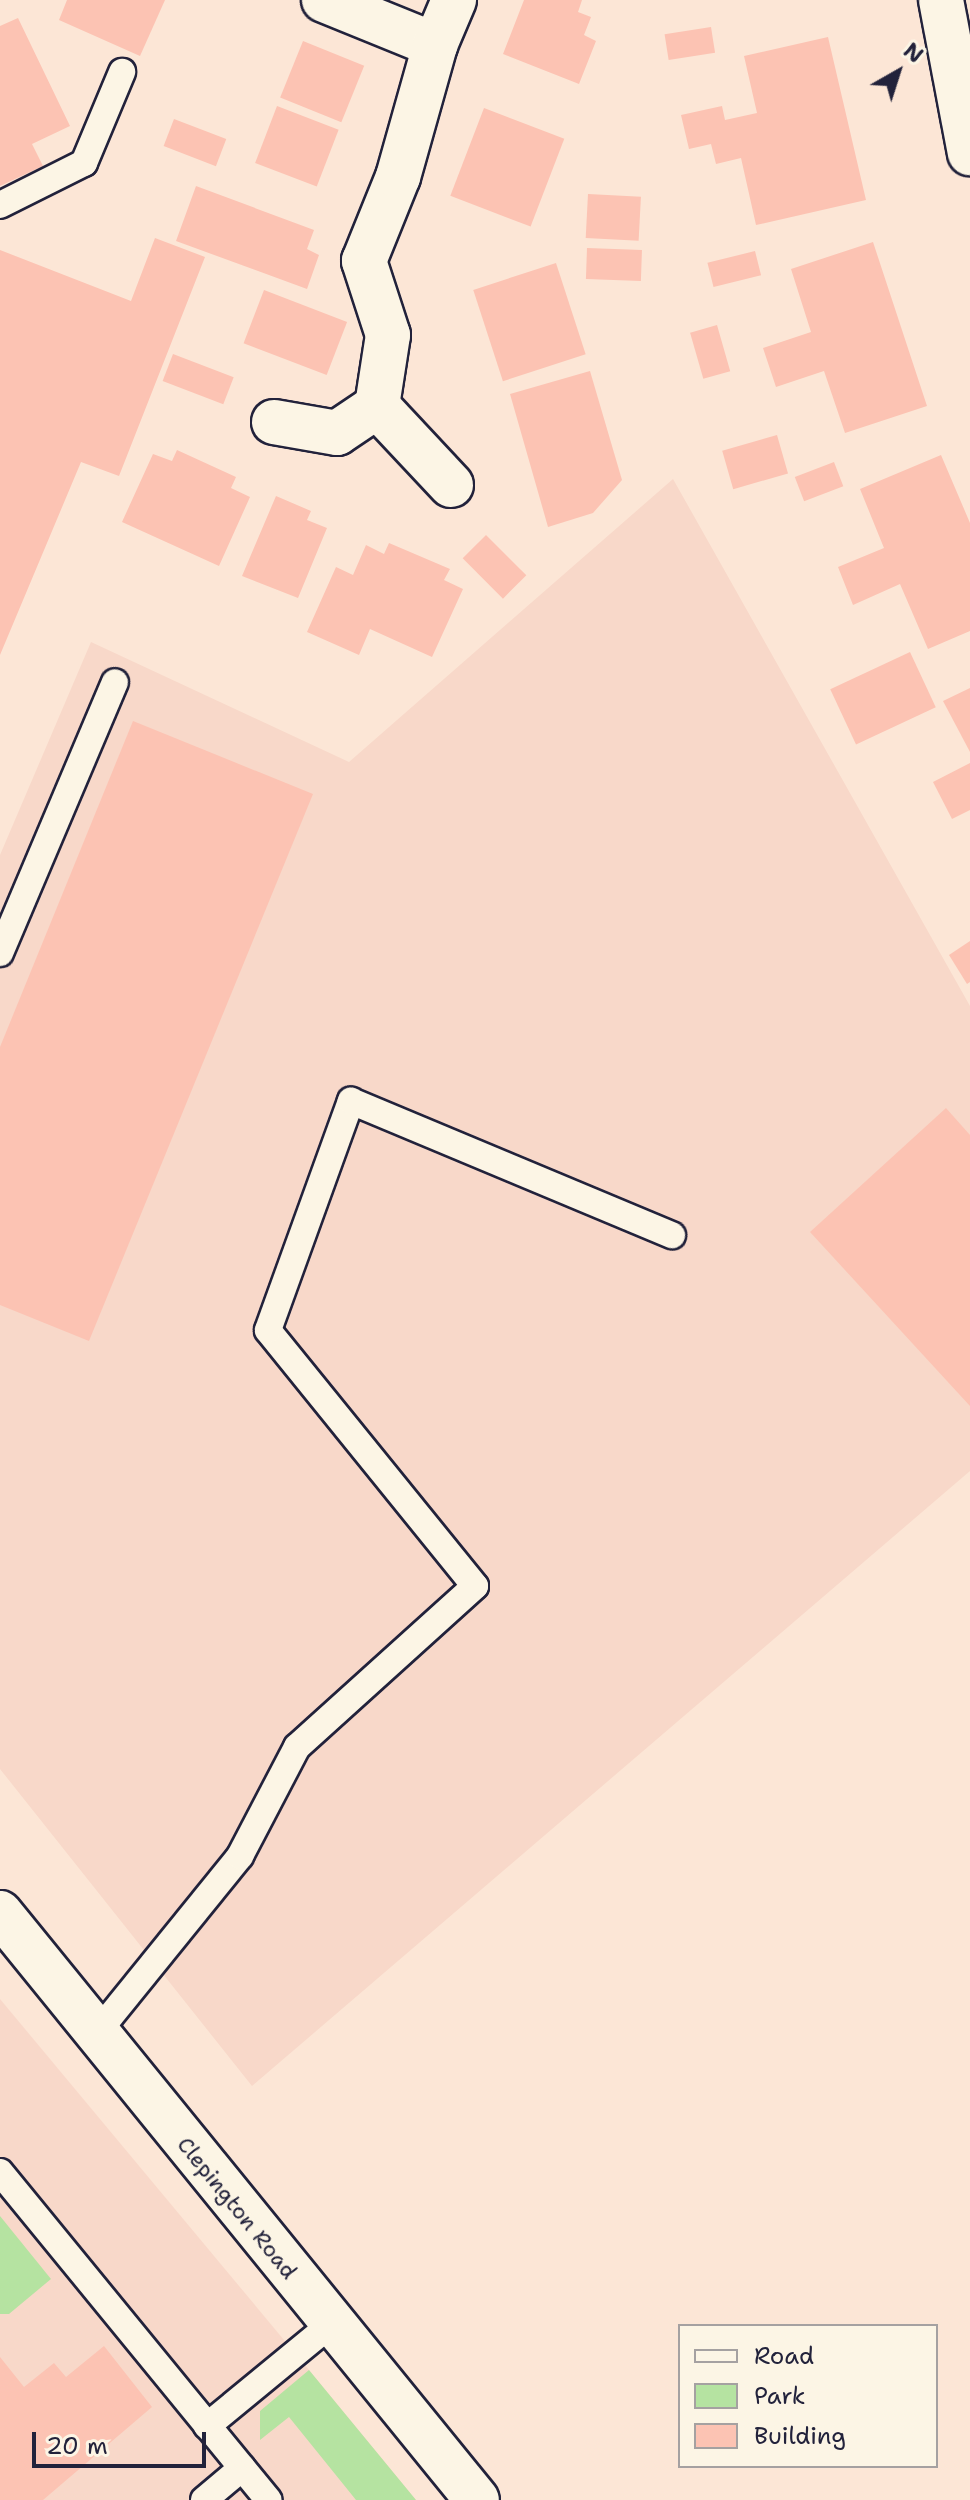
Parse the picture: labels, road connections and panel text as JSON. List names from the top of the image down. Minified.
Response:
{"streets":{"street":["Clepington Road"]},"legend":["Road","Park","Building"],"scale_bar":"20 m","north":"top right"}
